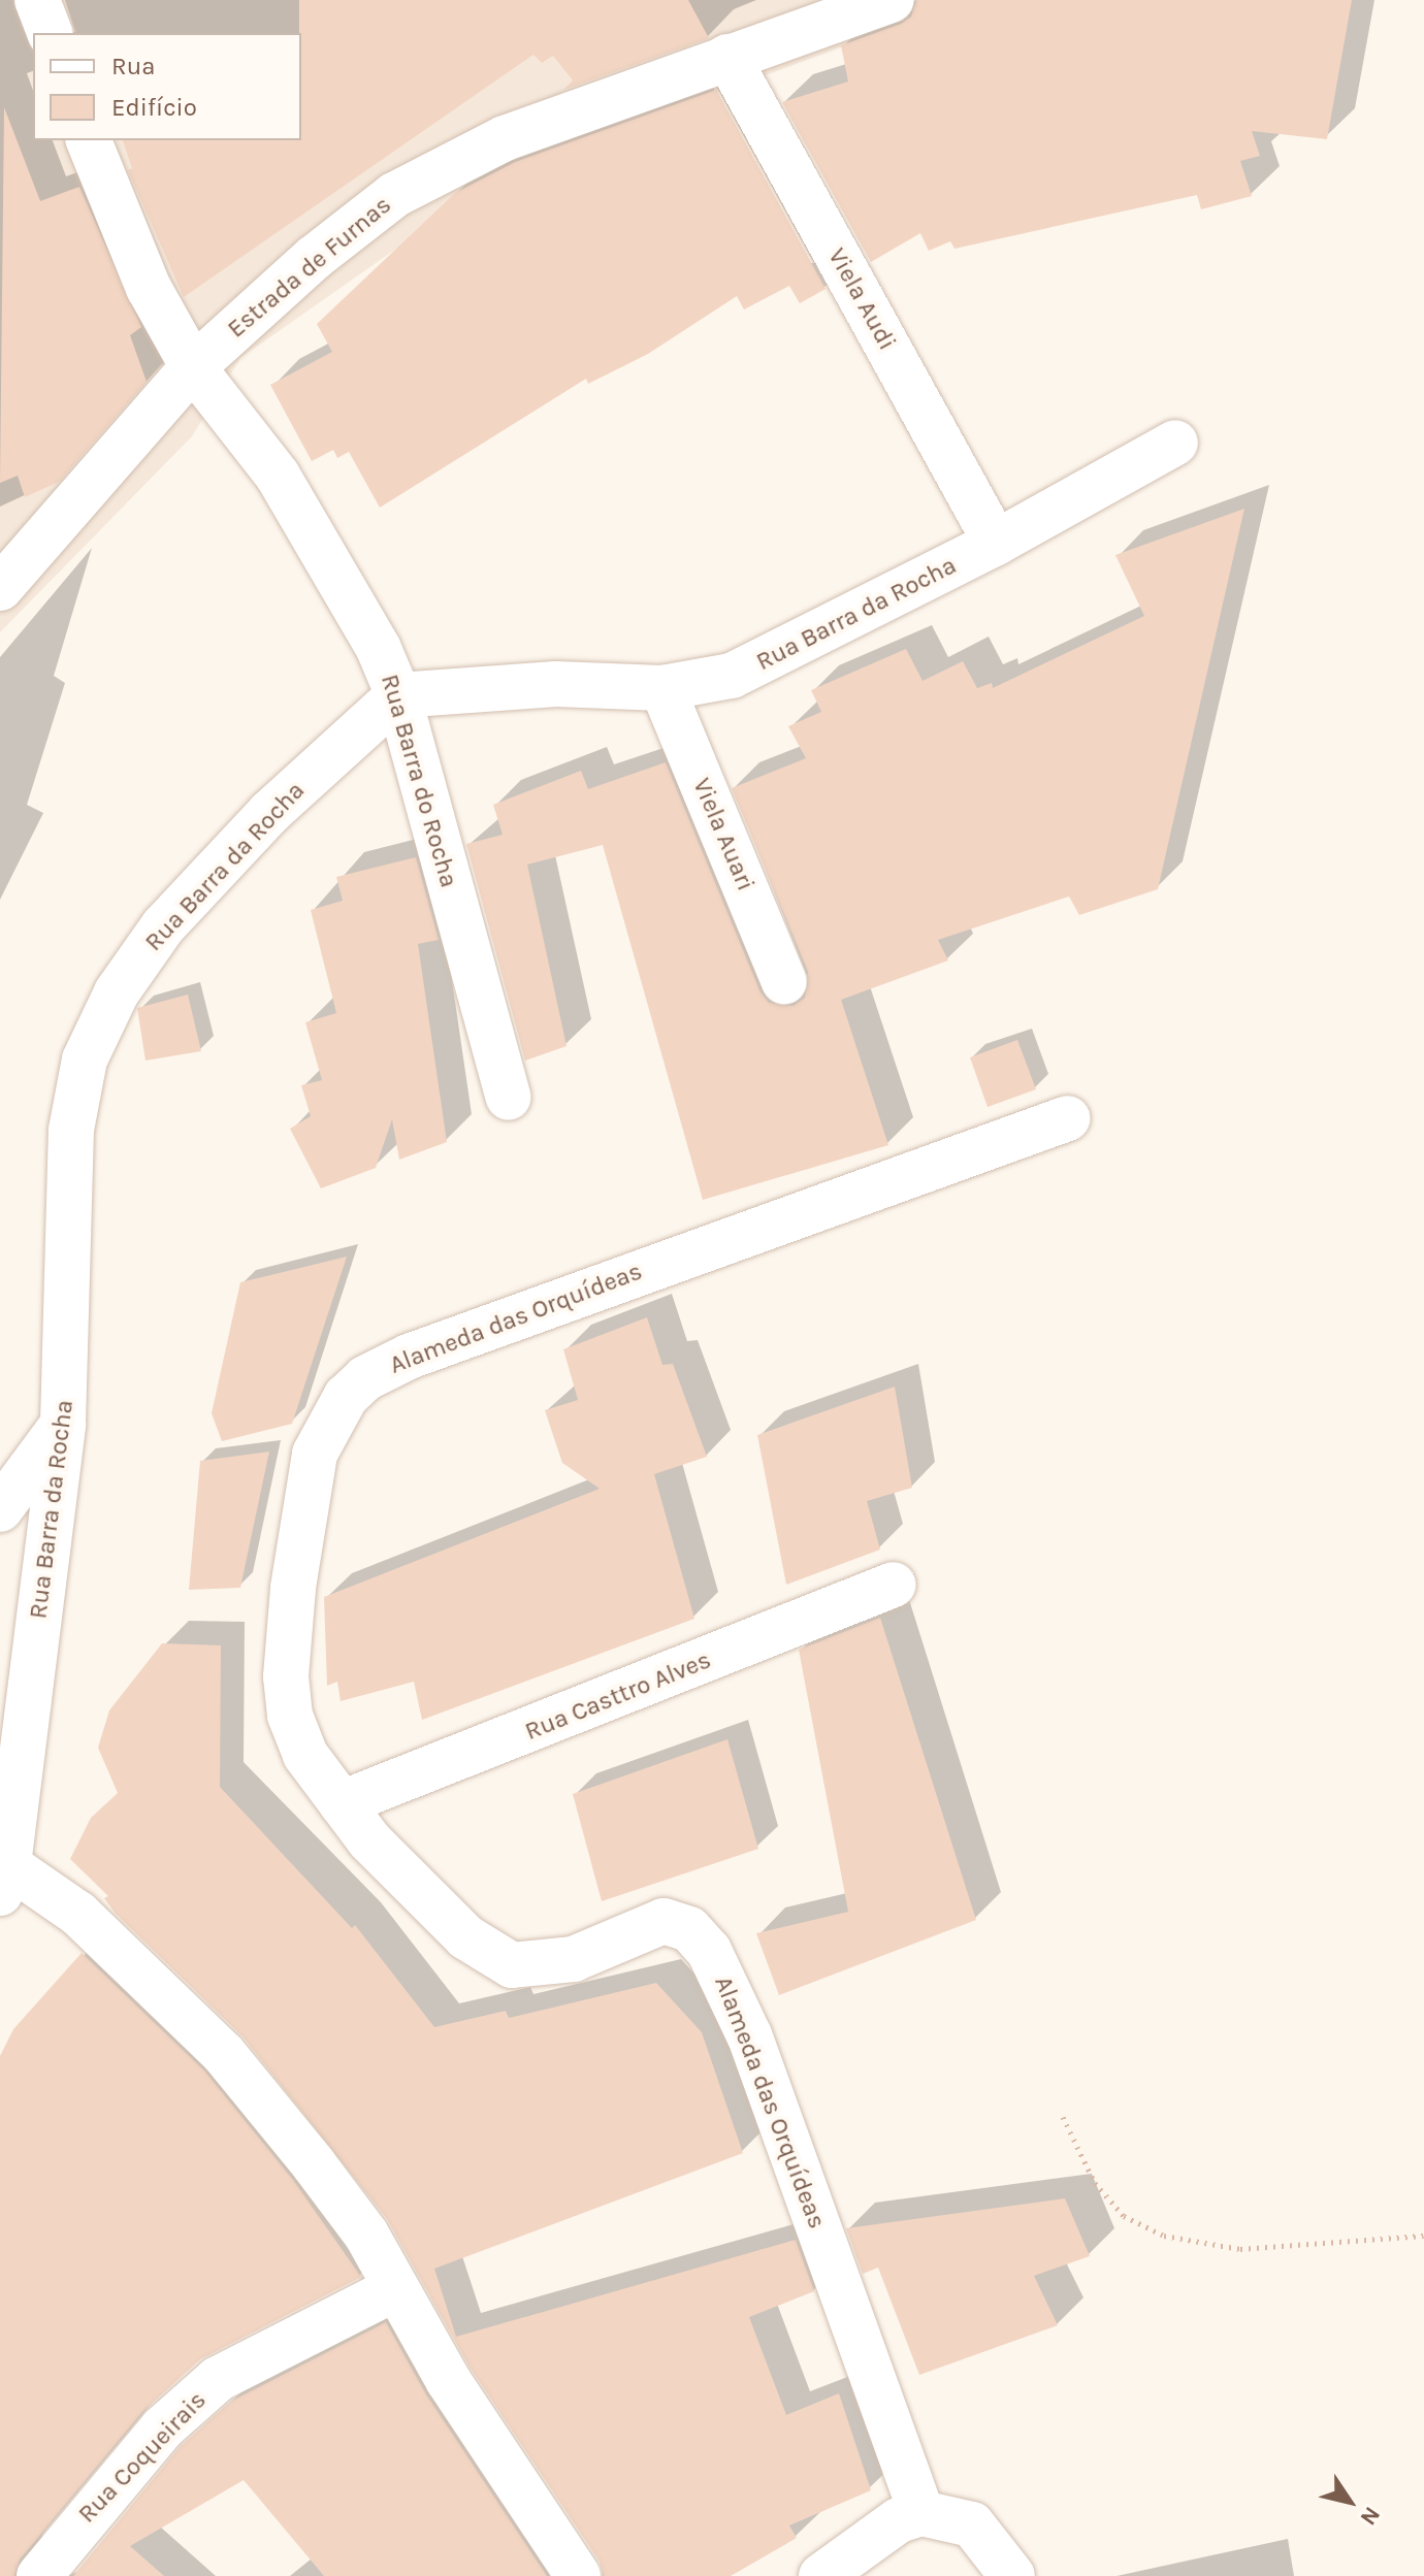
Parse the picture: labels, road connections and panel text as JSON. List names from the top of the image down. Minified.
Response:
{"streets":{"street":["Estrada de Furnas","Viela Audi","Rua Barra da Rocha","Rua Barra do Rocha","Viela Auari","Alameda das Orquídeas","Rua Casttro Alves","Rua Coqueirais"]},"crossings":[["Estrada de Furnas","Viela Audi"],["Estrada de Furnas","Rua Barra do Rocha"],["Viela Audi","Rua Barra da Rocha"],["Rua Barra da Rocha","Rua Barra do Rocha"],["Rua Barra da Rocha","Viela Auari"],["Alameda das Orquídeas","Rua Casttro Alves"]],"legend":["Rua","Edifício"],"north":"bottom right"}
